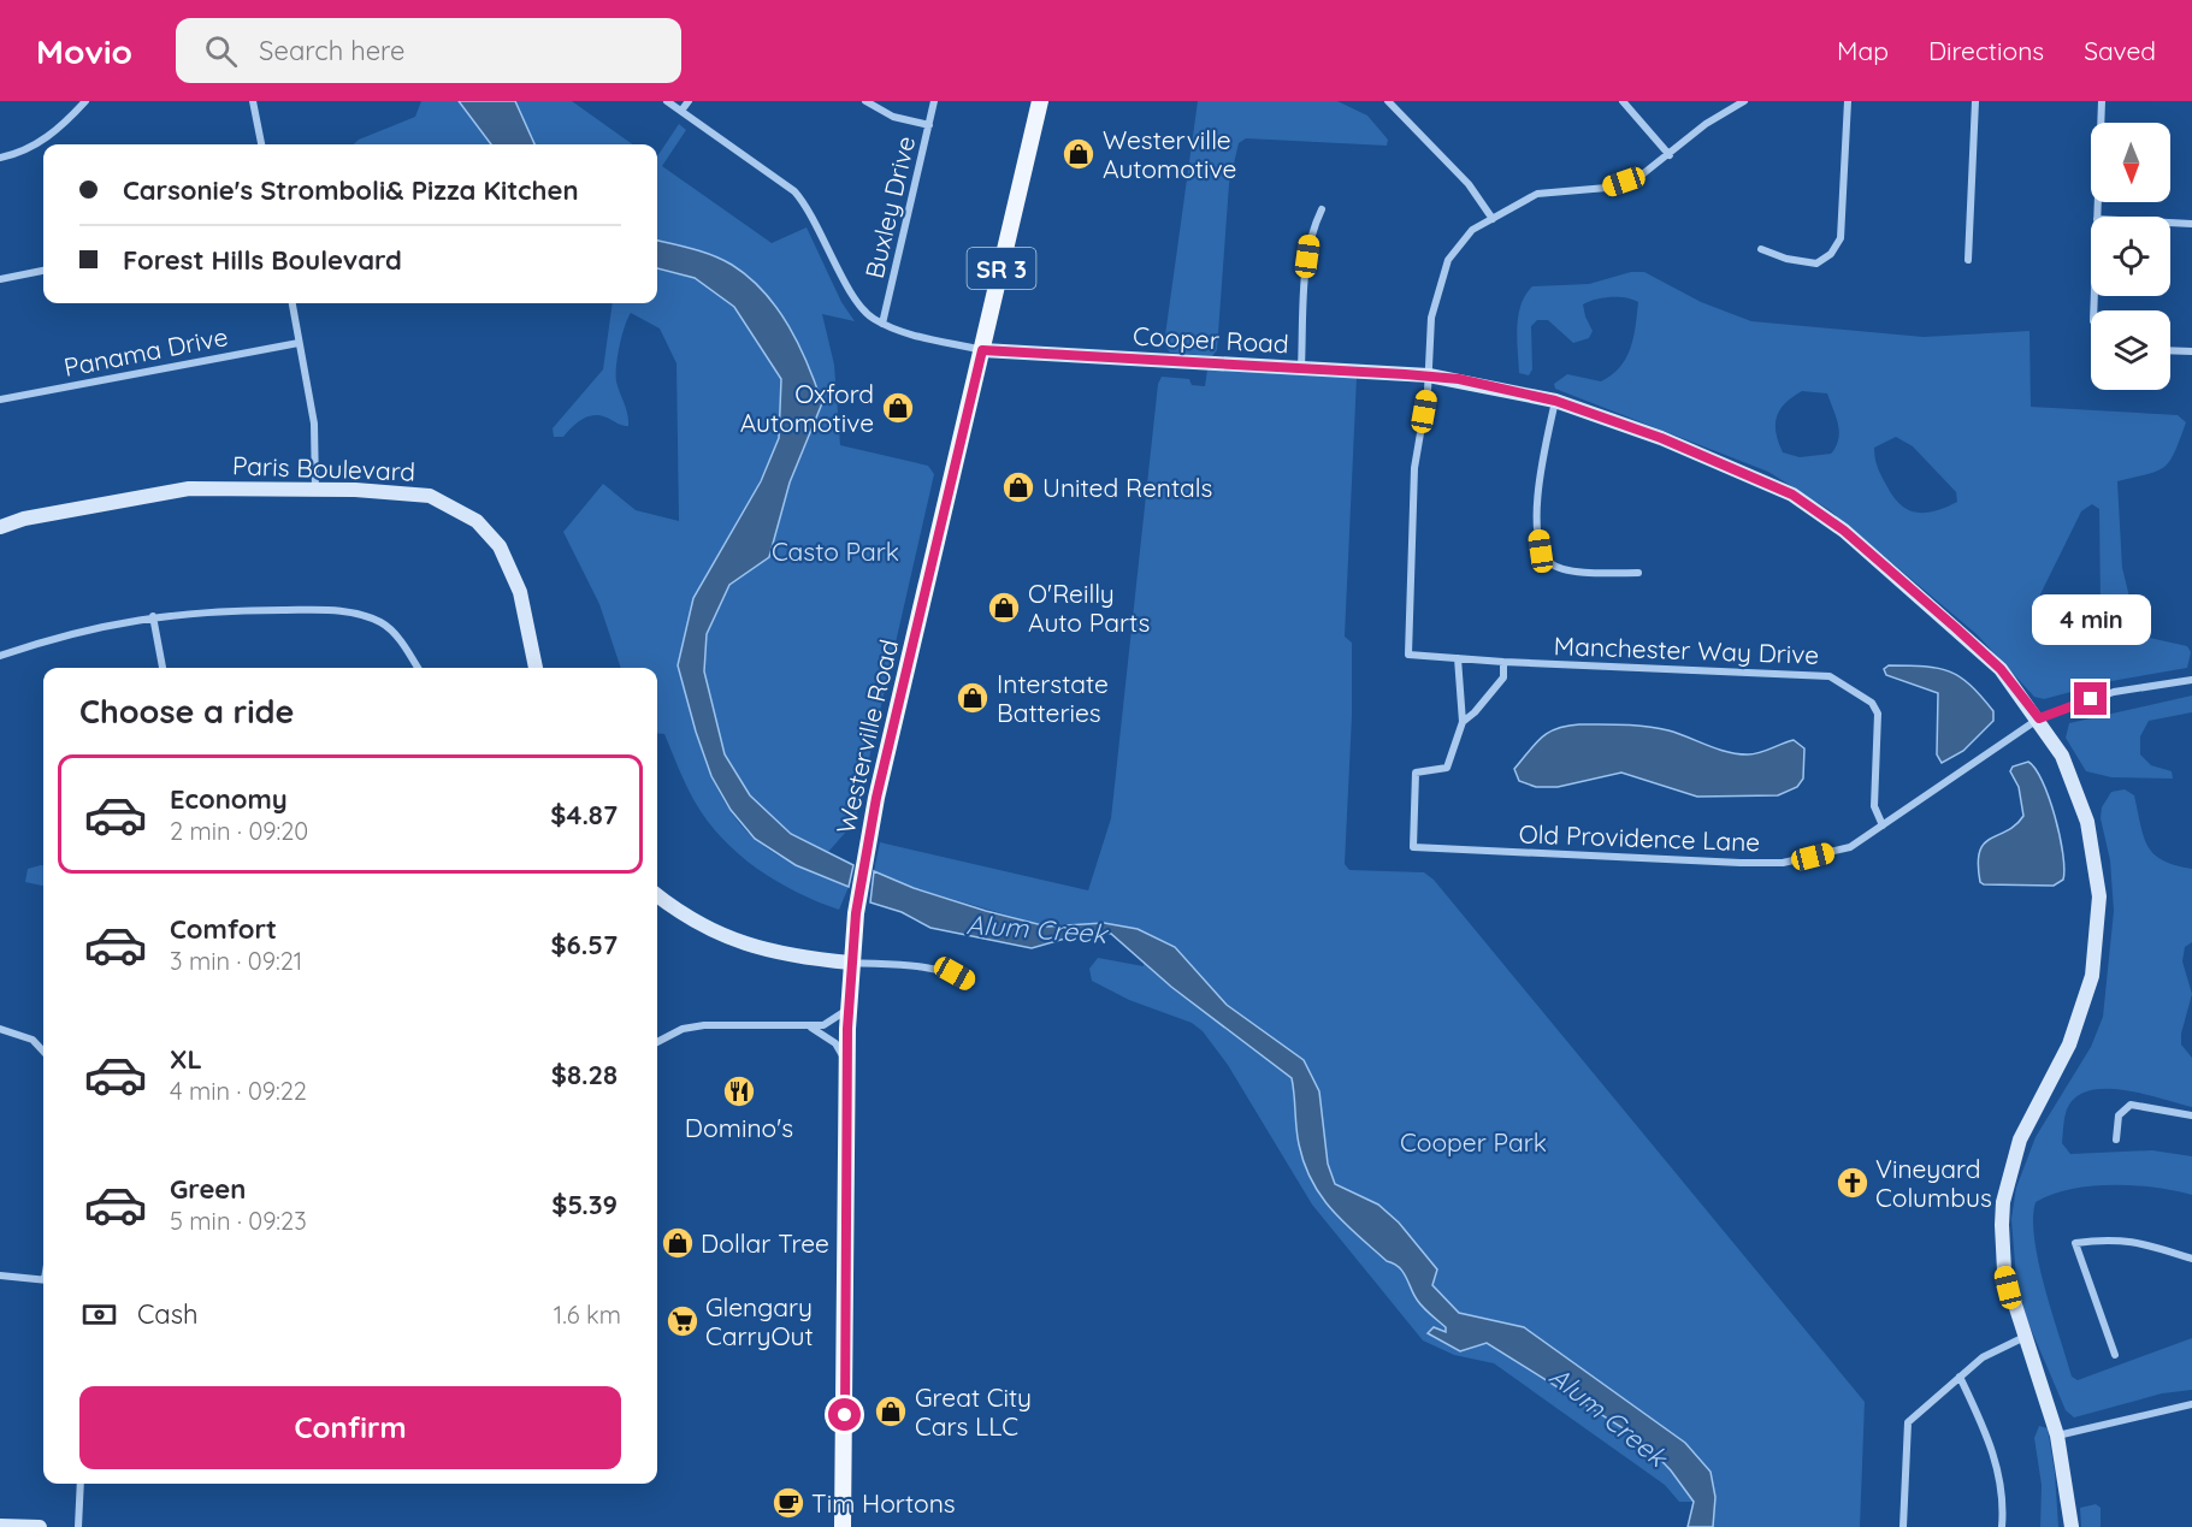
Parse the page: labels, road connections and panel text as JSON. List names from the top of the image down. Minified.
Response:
{"streets":{"main road":["SR 3","Westerville Road"],"street":["Buxley Drive","Cooper Road","Panama Drive","Paris Boulevard","Manchester Way Drive","Old Providence Lane"]},"crossings":[["Cooper Road","Manchester Way Drive"],["Cooper Road","Westerville Road"],["Cooper Road","Old Providence Lane"],["Manchester Way Drive","Old Providence Lane"]],"water":["Alum Creek"],"parks":["Casto Park","Cooper Park"],"places":{"shop":["Westerville Automotive","Oxford Automotive","United Rentals","O'Reilly Auto Parts","Interstate Batteries","Dollar Tree","Great City Cars LLC"],"restaurant":["Domino's"],"church":["Vineyard Columbus"],"supermarket":["Glengary CarryOut"],"cafe":["Tim Hortons"]},"north":"bottom","page":{"header":"Movio","search":"Search here","nav":["Map","Directions","Saved"],"banner":["Carsonie's Stromboli& Pizza Kitchen","Forest Hills Boulevard"],"bubble":"4 min","heading":"Choose a ride","list":[{"name":"Economy","note":"2 min · 09:20","value":"$4.87"},{"name":"Comfort","note":"3 min · 09:21","value":"$6.57"},{"name":"XL","note":"4 min · 09:22","value":"$8.28"},{"name":"Green","note":"5 min · 09:23","value":"$5.39"}],"pay":["Cash","1.6 km"],"buttons":"Confirm"}}
